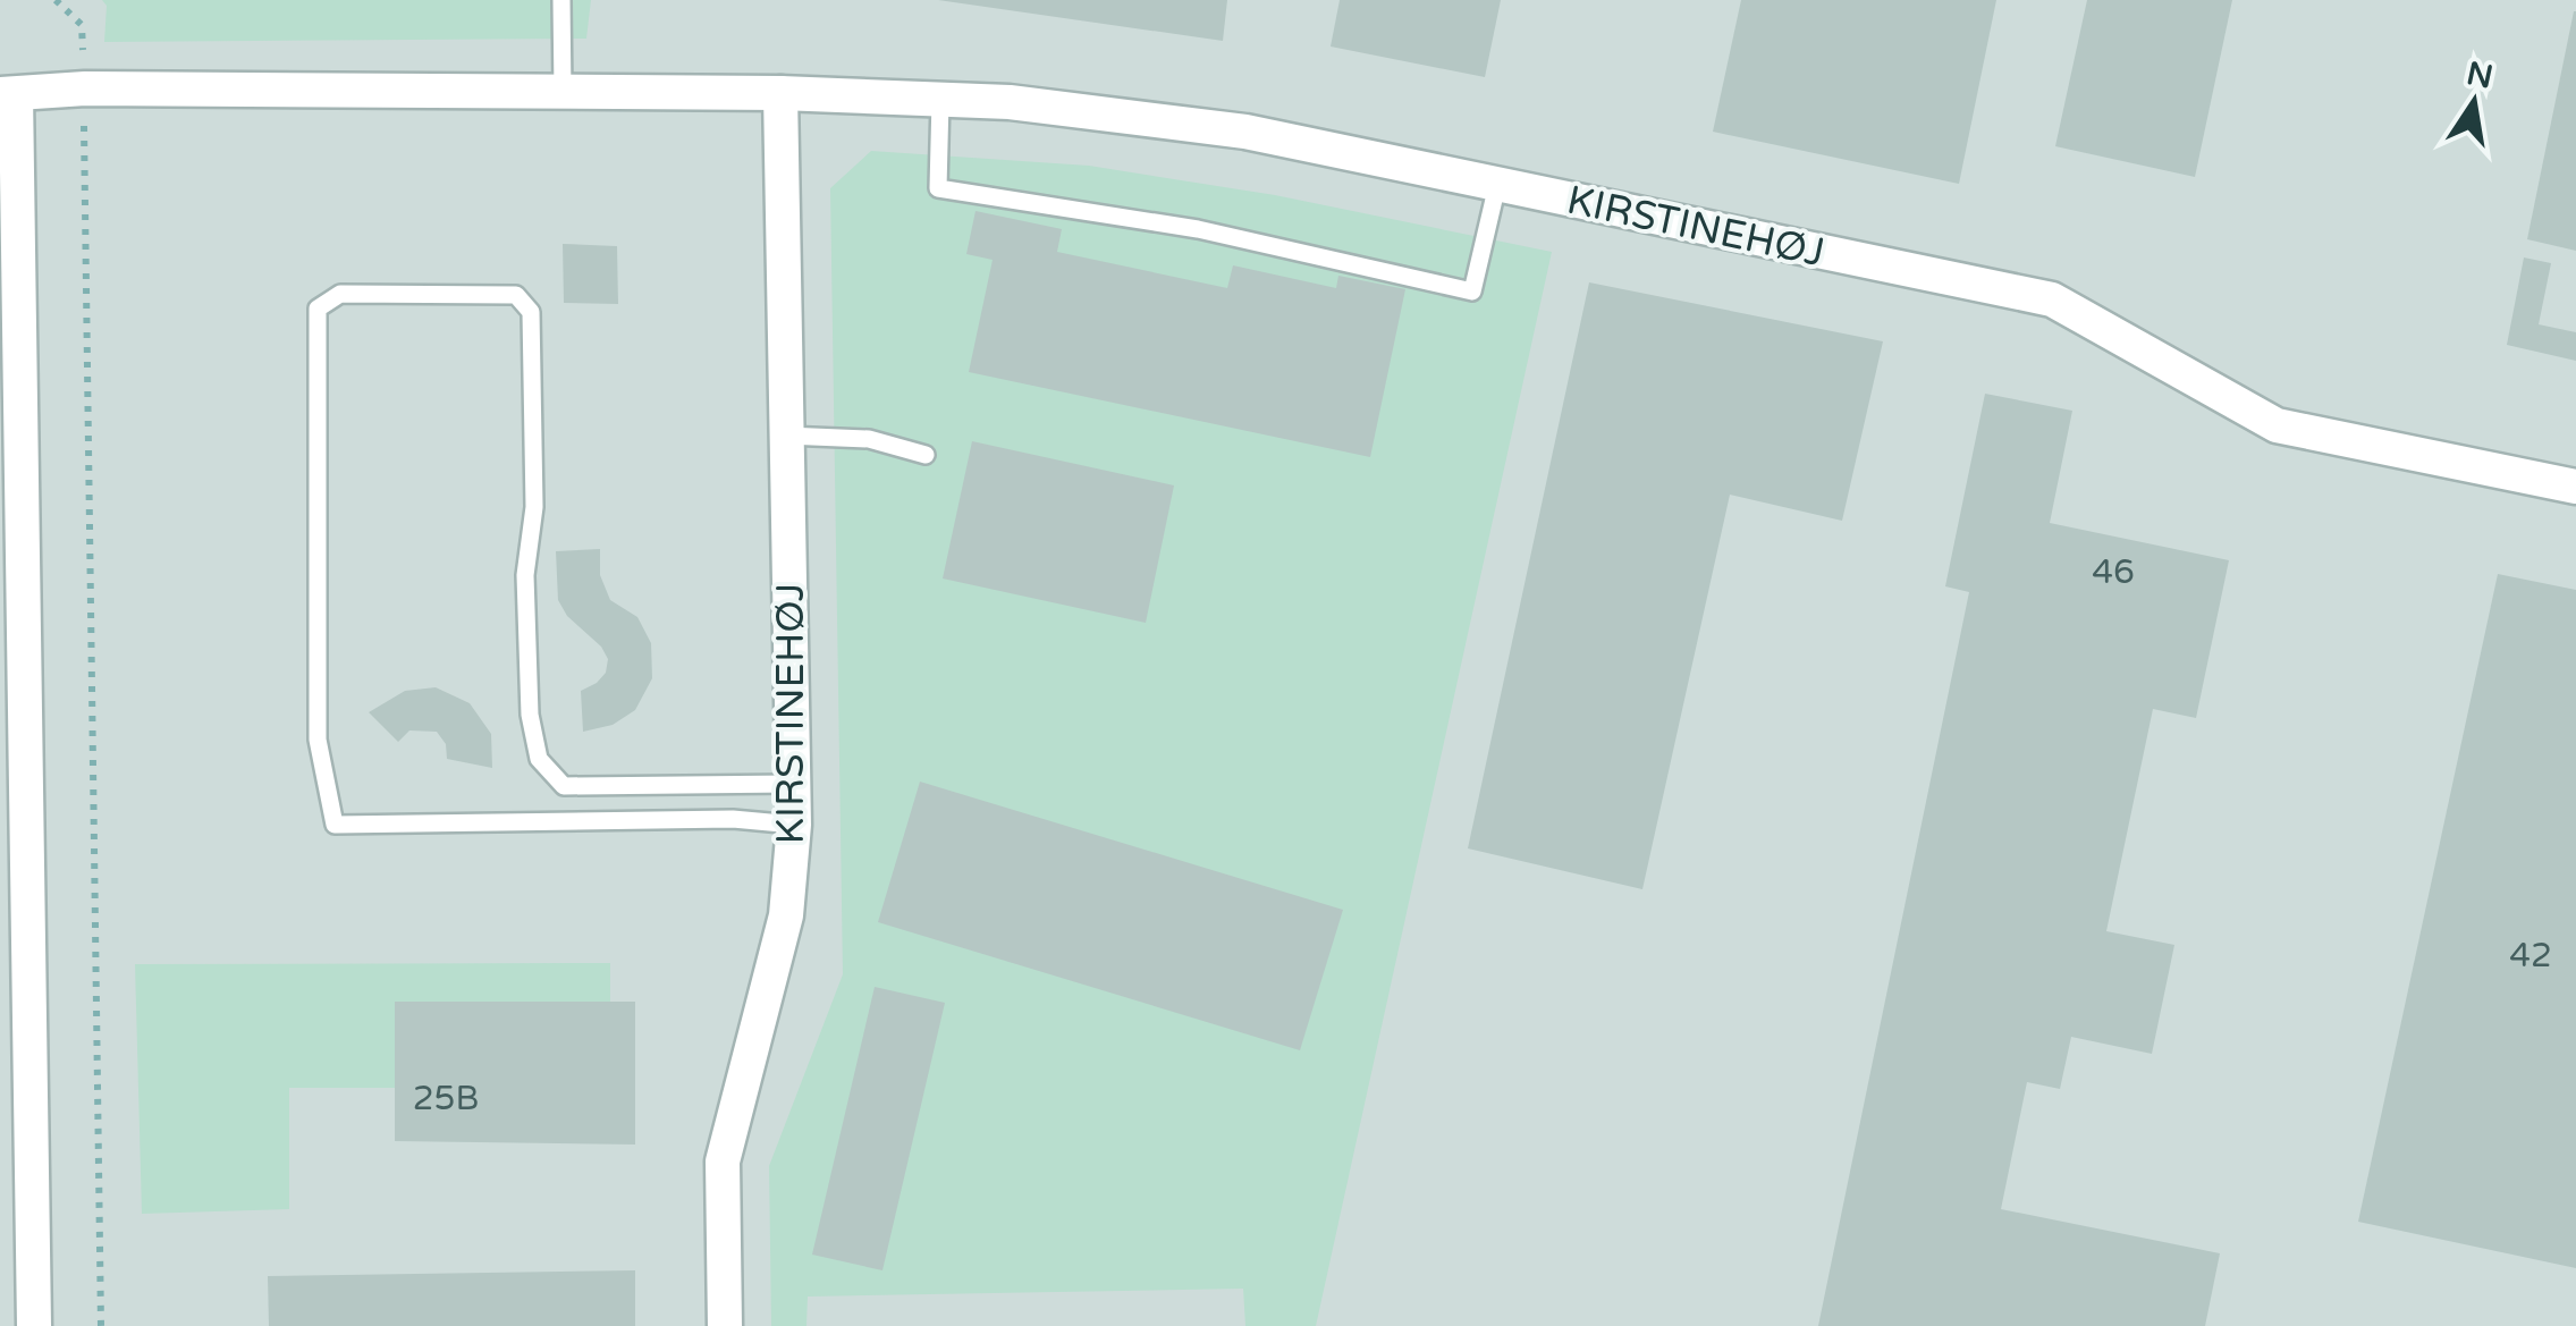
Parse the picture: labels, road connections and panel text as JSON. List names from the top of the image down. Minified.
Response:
{"streets":{"street":["KIRSTINEHØJ"]},"house_numbers":["46","42","25B"],"north":"top"}
